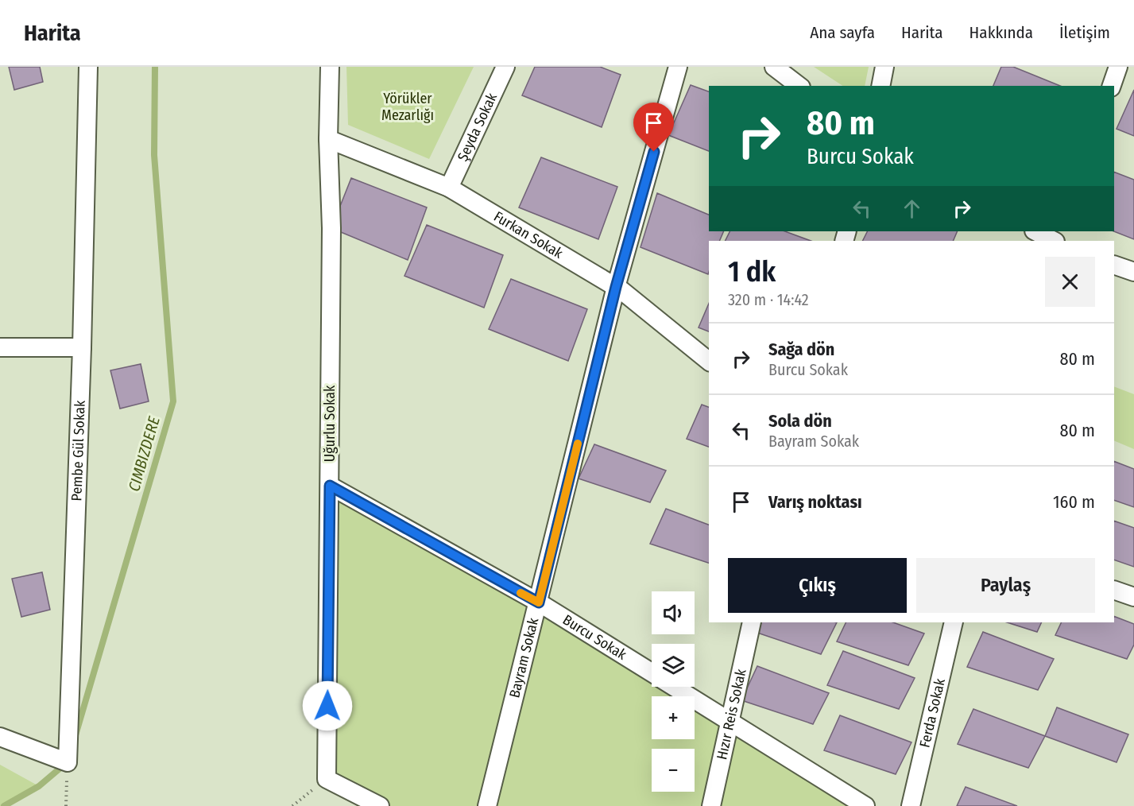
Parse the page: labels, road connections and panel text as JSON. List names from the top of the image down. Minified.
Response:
{"streets":{"street":["Şeyda Sokak","Furkan Sokak","Uğurlu Sokak","Pembe Gül Sokak","Burcu Sokak","Bayram Sokak","Hızır Reis Sokak","Ferda Sokak"]},"crossings":[["Şeyda Sokak","Furkan Sokak"],["Furkan Sokak","Uğurlu Sokak"],["Furkan Sokak","Bayram Sokak"],["Uğurlu Sokak","Burcu Sokak"],["Burcu Sokak","Bayram Sokak"],["Burcu Sokak","Hızır Reis Sokak"]],"water":["CIMBIZDERE"],"parks":["Yörükler Mezarlığı"],"page":{"header":"Harita","nav":["Ana sayfa","Harita","Hakkında","İletişim"],"turn":["80 m","Burcu Sokak"],"heading":["1 dk","320 m · 14:42"],"list":[{"name":"Sağa dön","note":"Burcu Sokak","value":"80 m"},{"name":"Sola dön","note":"Bayram Sokak","value":"80 m"},{"name":"Varış noktası","value":"160 m"}],"buttons":["Çıkış","Paylaş"],"map_buttons":["+","−"]}}
